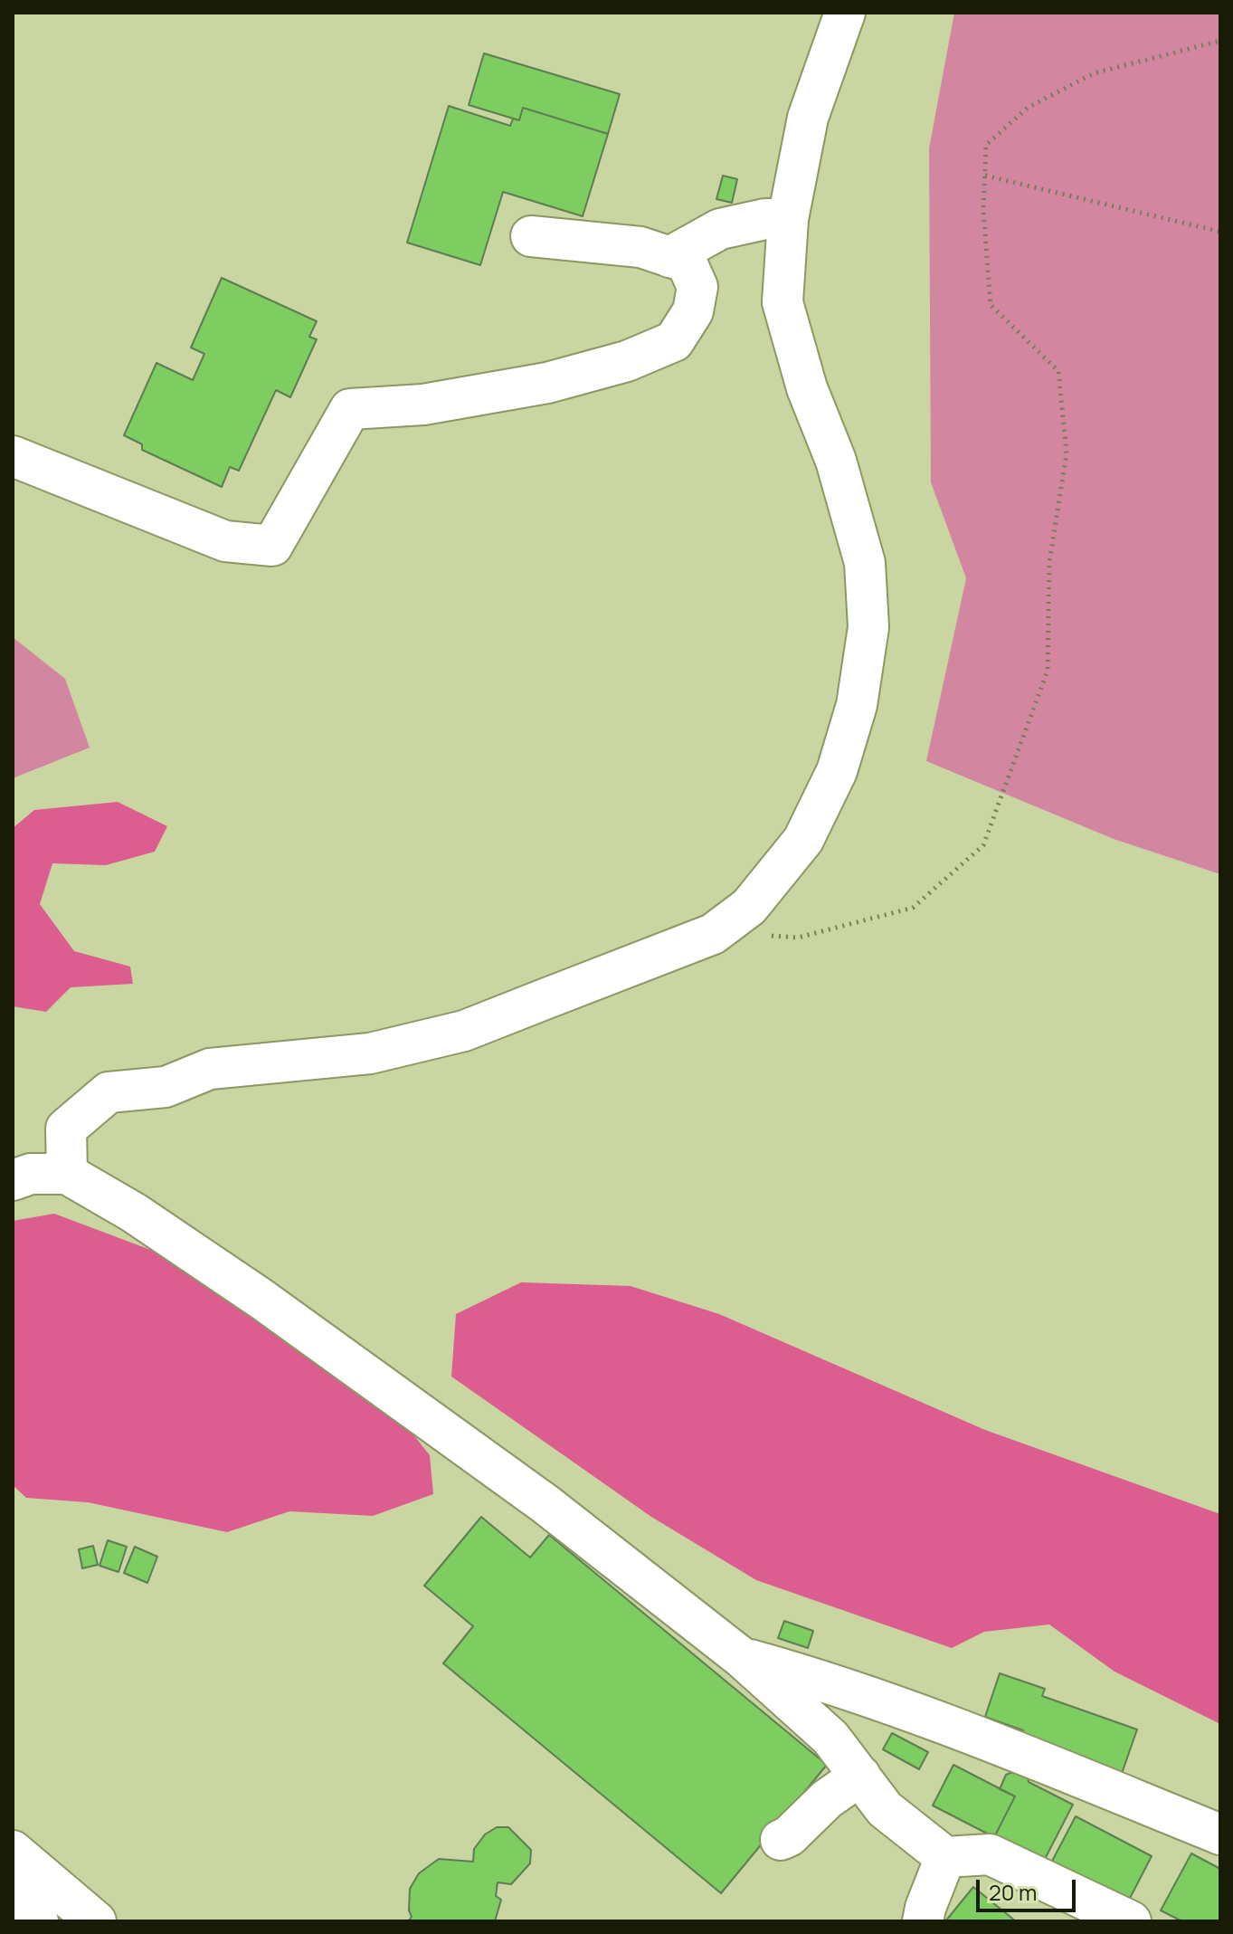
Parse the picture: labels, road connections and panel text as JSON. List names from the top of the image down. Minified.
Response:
{"scale_bar":"20 m"}
